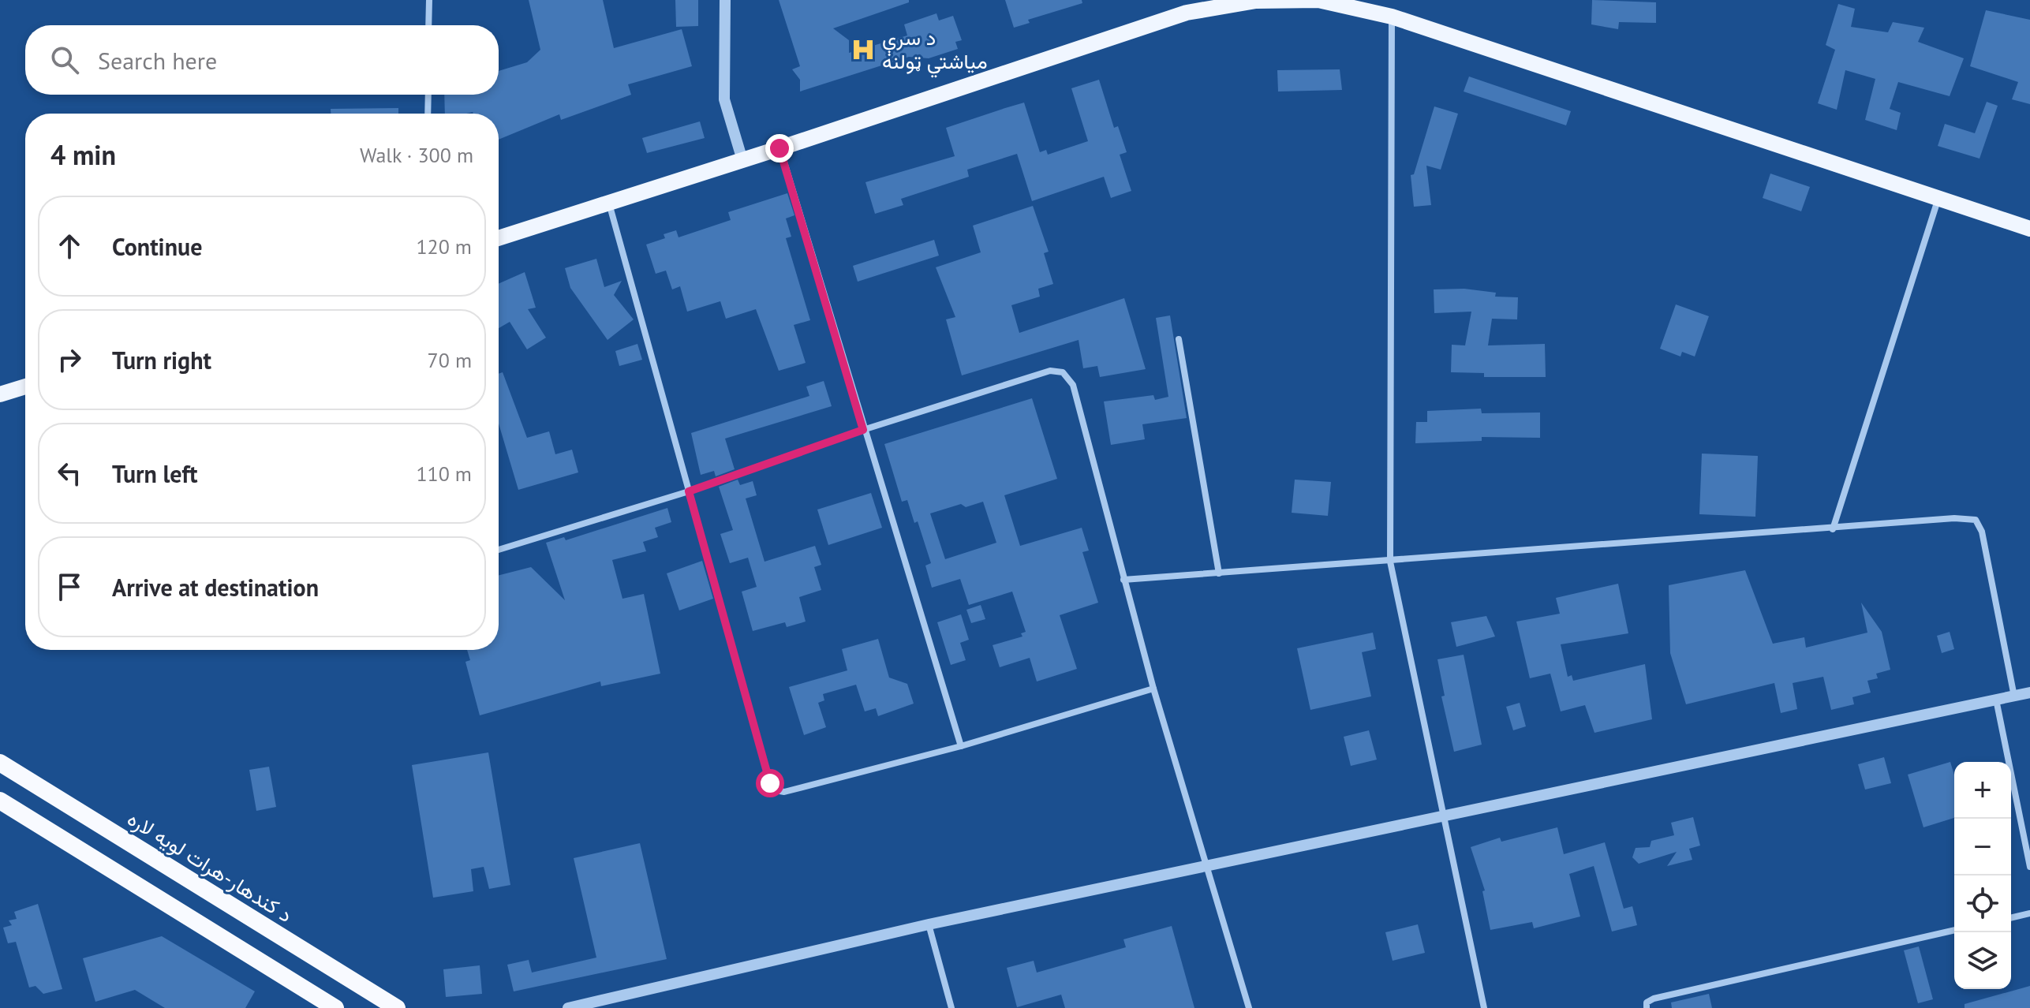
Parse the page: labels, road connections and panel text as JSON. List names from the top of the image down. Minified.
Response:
{"streets":{"highway":["د کندهار-هرات لويه لاره"]},"places":{"hospital":["د سرې مياشتي ټولنه"]},"page":{"search":"Search here","heading":["4 min","Walk · 300 m"],"list":[["Continue","120 m"],["Turn right","70 m"],["Turn left","110 m"],"Arrive at destination"],"map_buttons":["+","−"]}}
